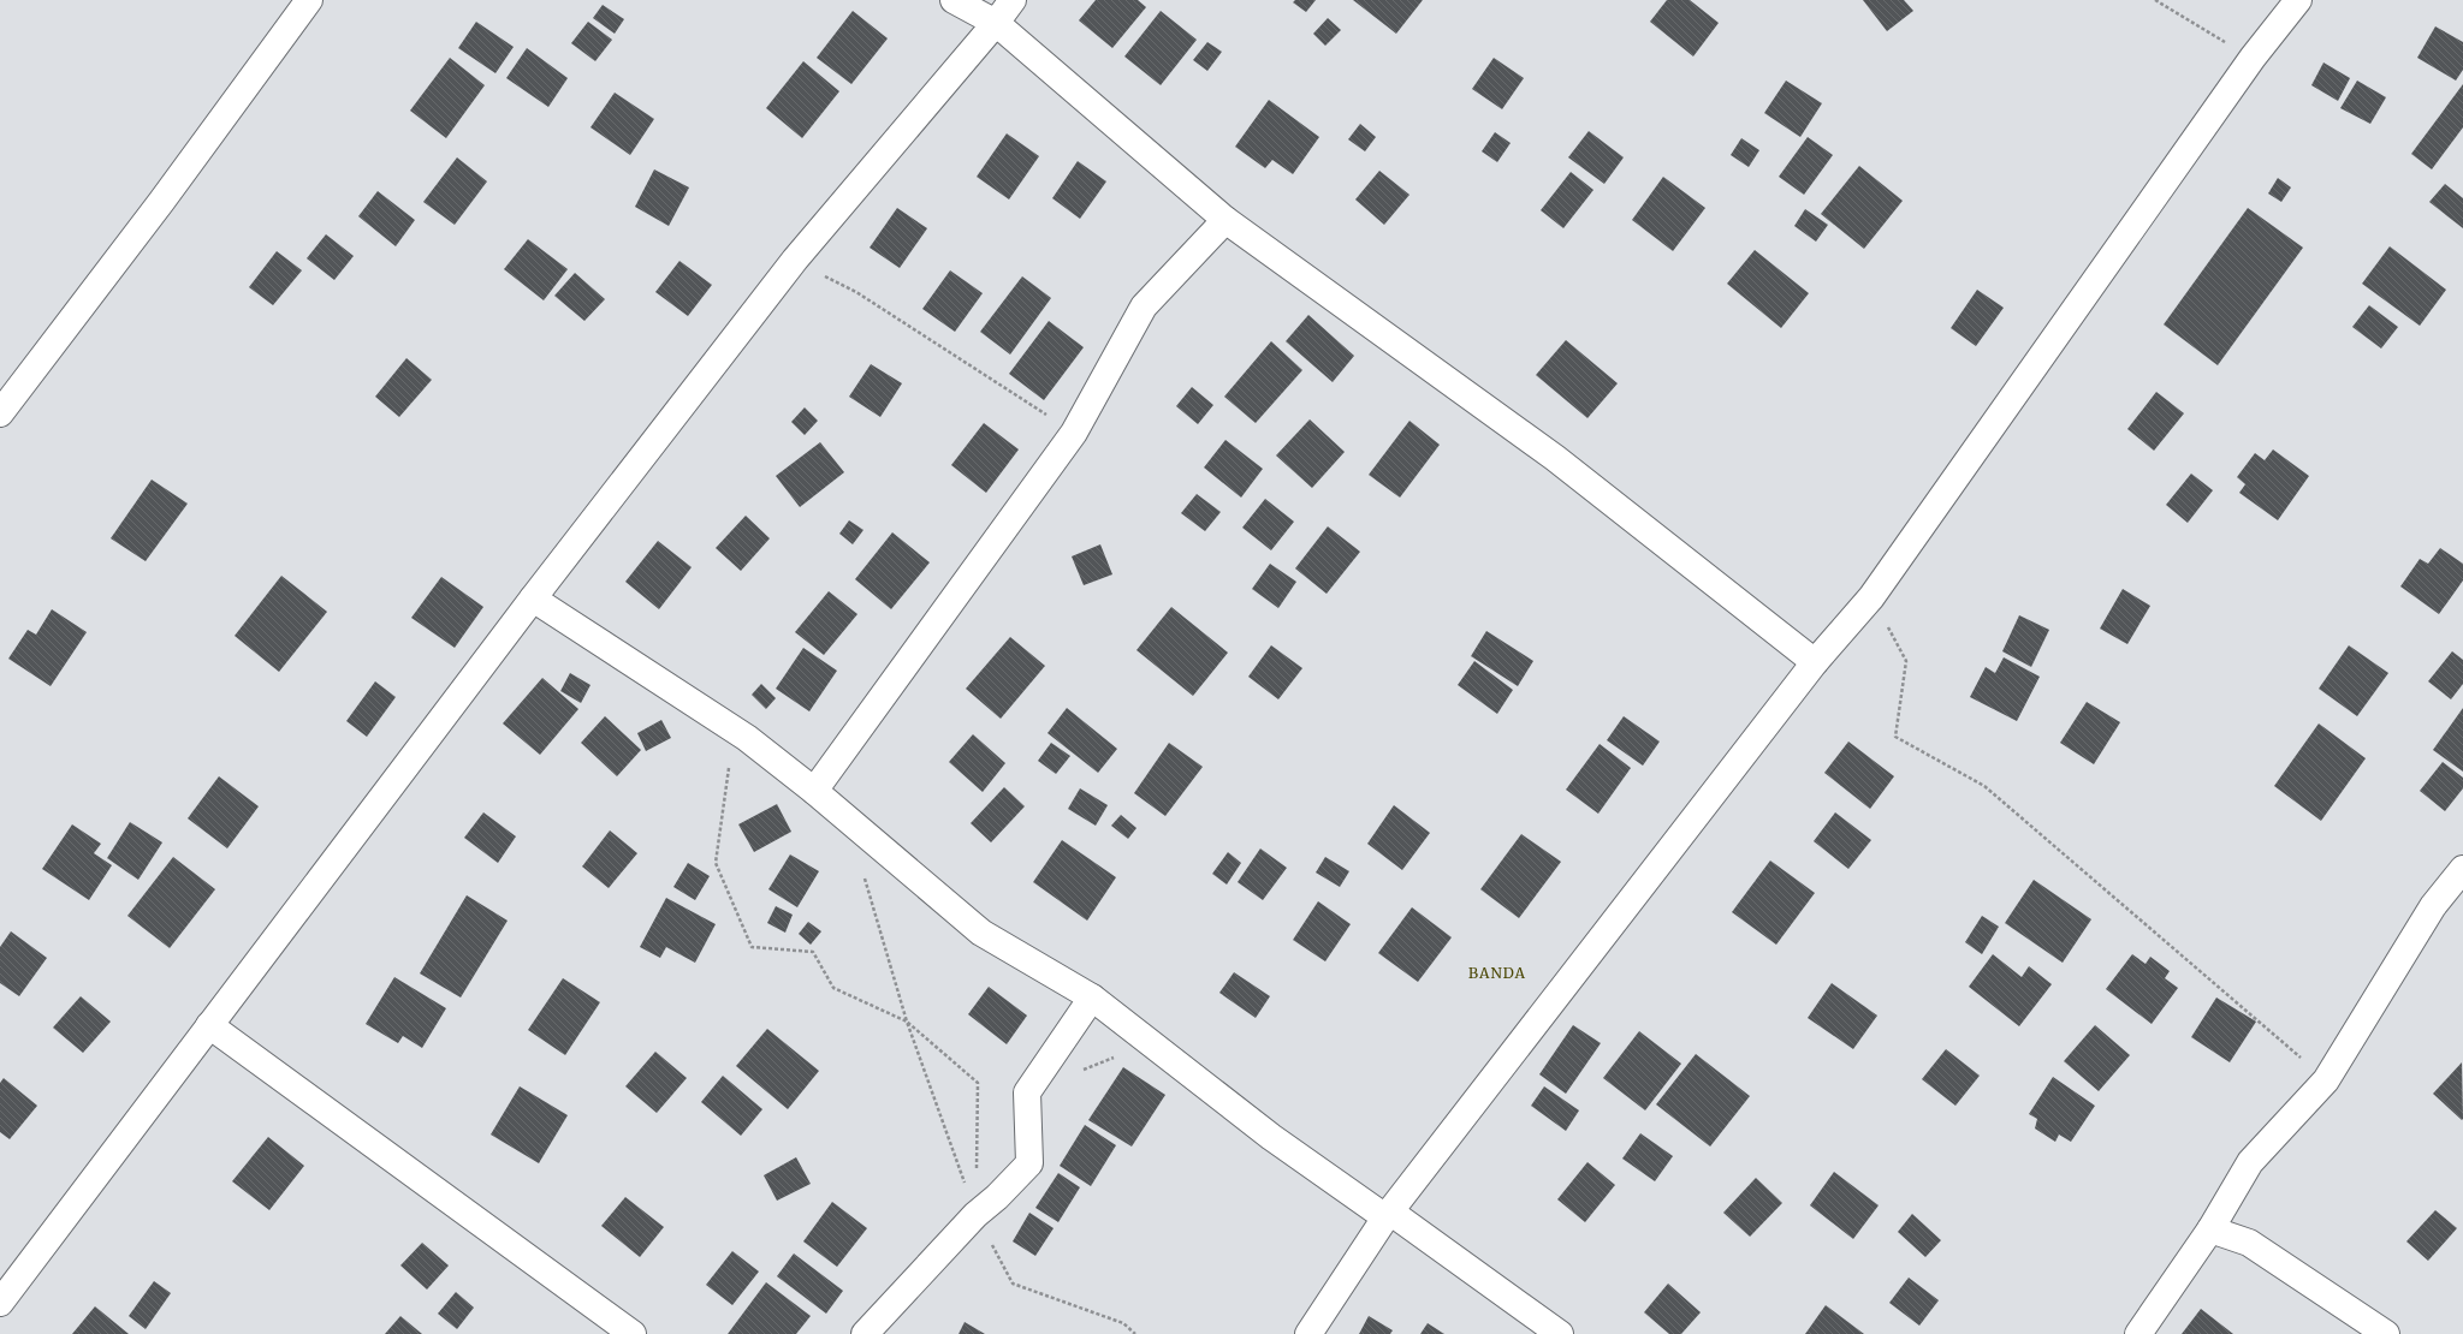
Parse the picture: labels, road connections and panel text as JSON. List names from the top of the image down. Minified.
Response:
{"districts":["BANDA"]}
